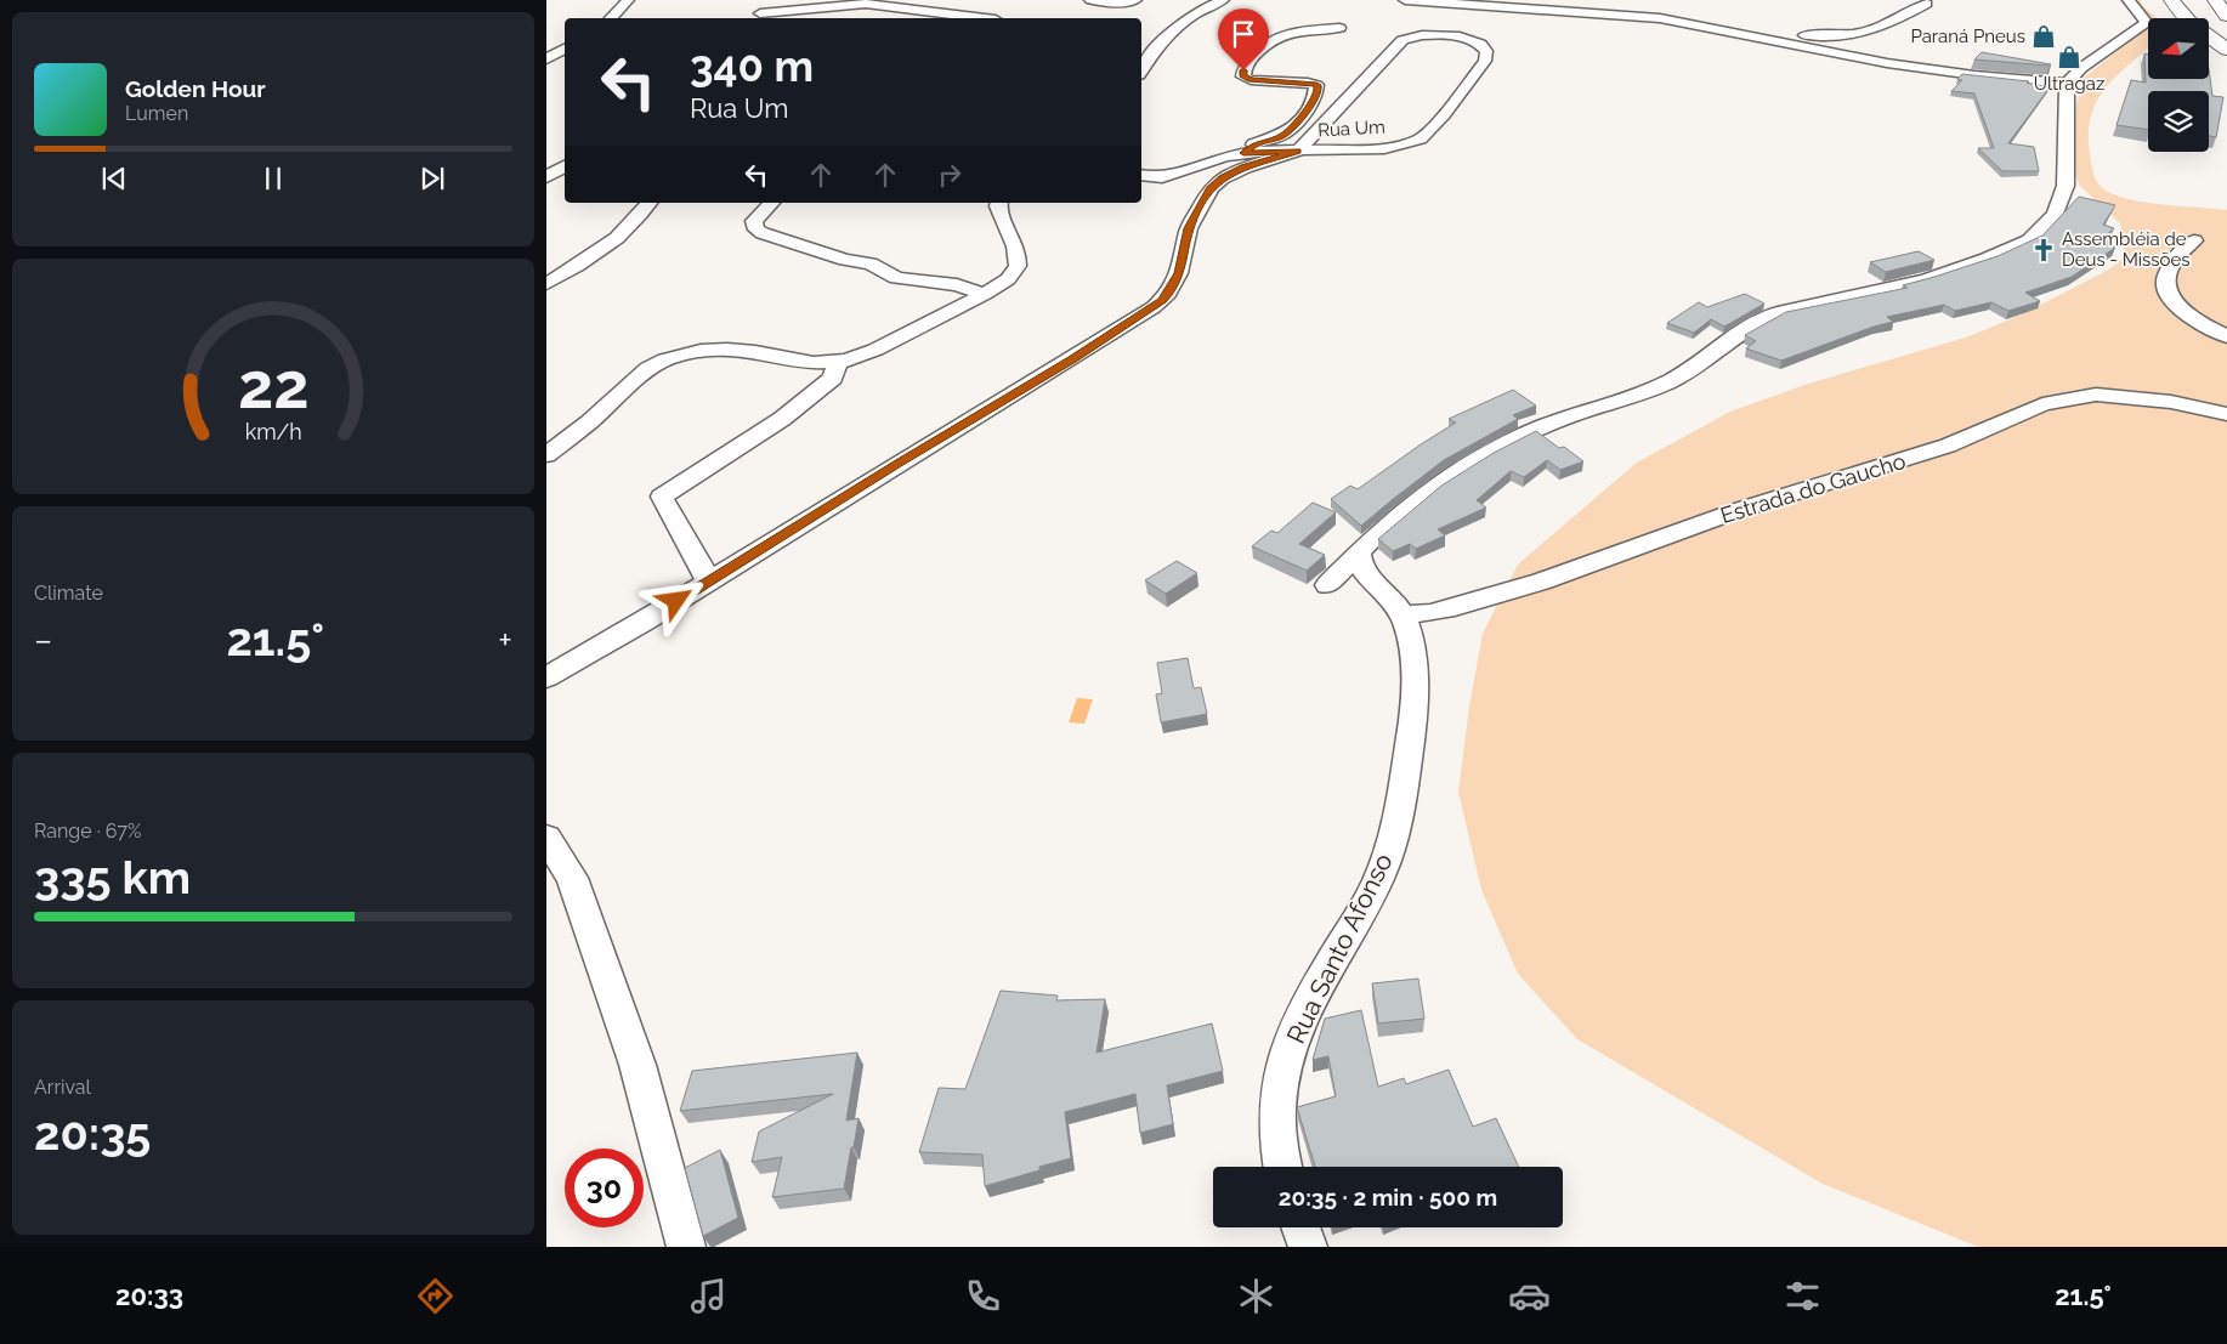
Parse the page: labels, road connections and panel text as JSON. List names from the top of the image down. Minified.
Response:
{"streets":{"street":["Rua Um","Estrada do Gaucho","Rua Santo Afonso"]},"crossings":[["Estrada do Gaucho","Rua Santo Afonso"]],"places":{"shop":["Paraná Pneus","Ultragaz"],"church":["Assembléia de Deus - Missões"]},"north":"left","page":{"turn":["340 m","Rua Um"],"song":["Golden Hour","Lumen"],"tile":["Climate",["Range · 67%","335 km"],["Arrival","20:35"]],"heat":["−","21.5°","+"],"limit":"30","trip":"20:35 · 2 min · 500 m","tabs":["20:33","21.5°"],"gauge":["22","km/h"]}}
